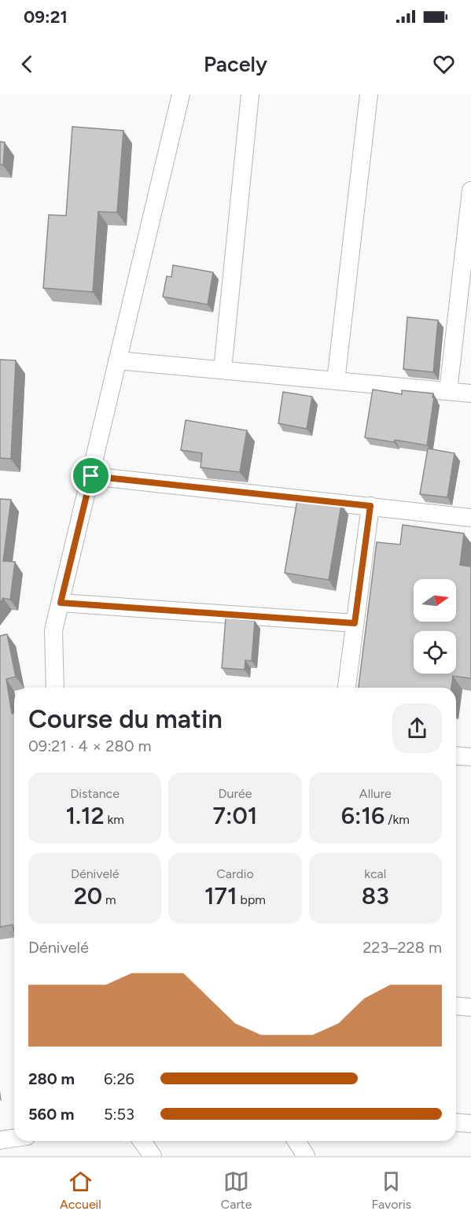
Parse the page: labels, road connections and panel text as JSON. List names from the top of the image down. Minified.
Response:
{"north":"right","page":{"status":"09:21","header":"Pacely","heading":["Course du matin","09:21 · 4 × 280 m"],"stats":[["Distance","1.12 km"],["Durée","7:01"],["Allure","6:16 /km"],["Dénivelé","20 m"],["Cardio","171 bpm"],["kcal","83"]],"chart":["Dénivelé","223–228 m"],"list":[{"name":"280 m","note":"6:26"},{"name":"560 m","note":"5:53"}],"tabs":["Accueil","Carte","Favoris"]}}
